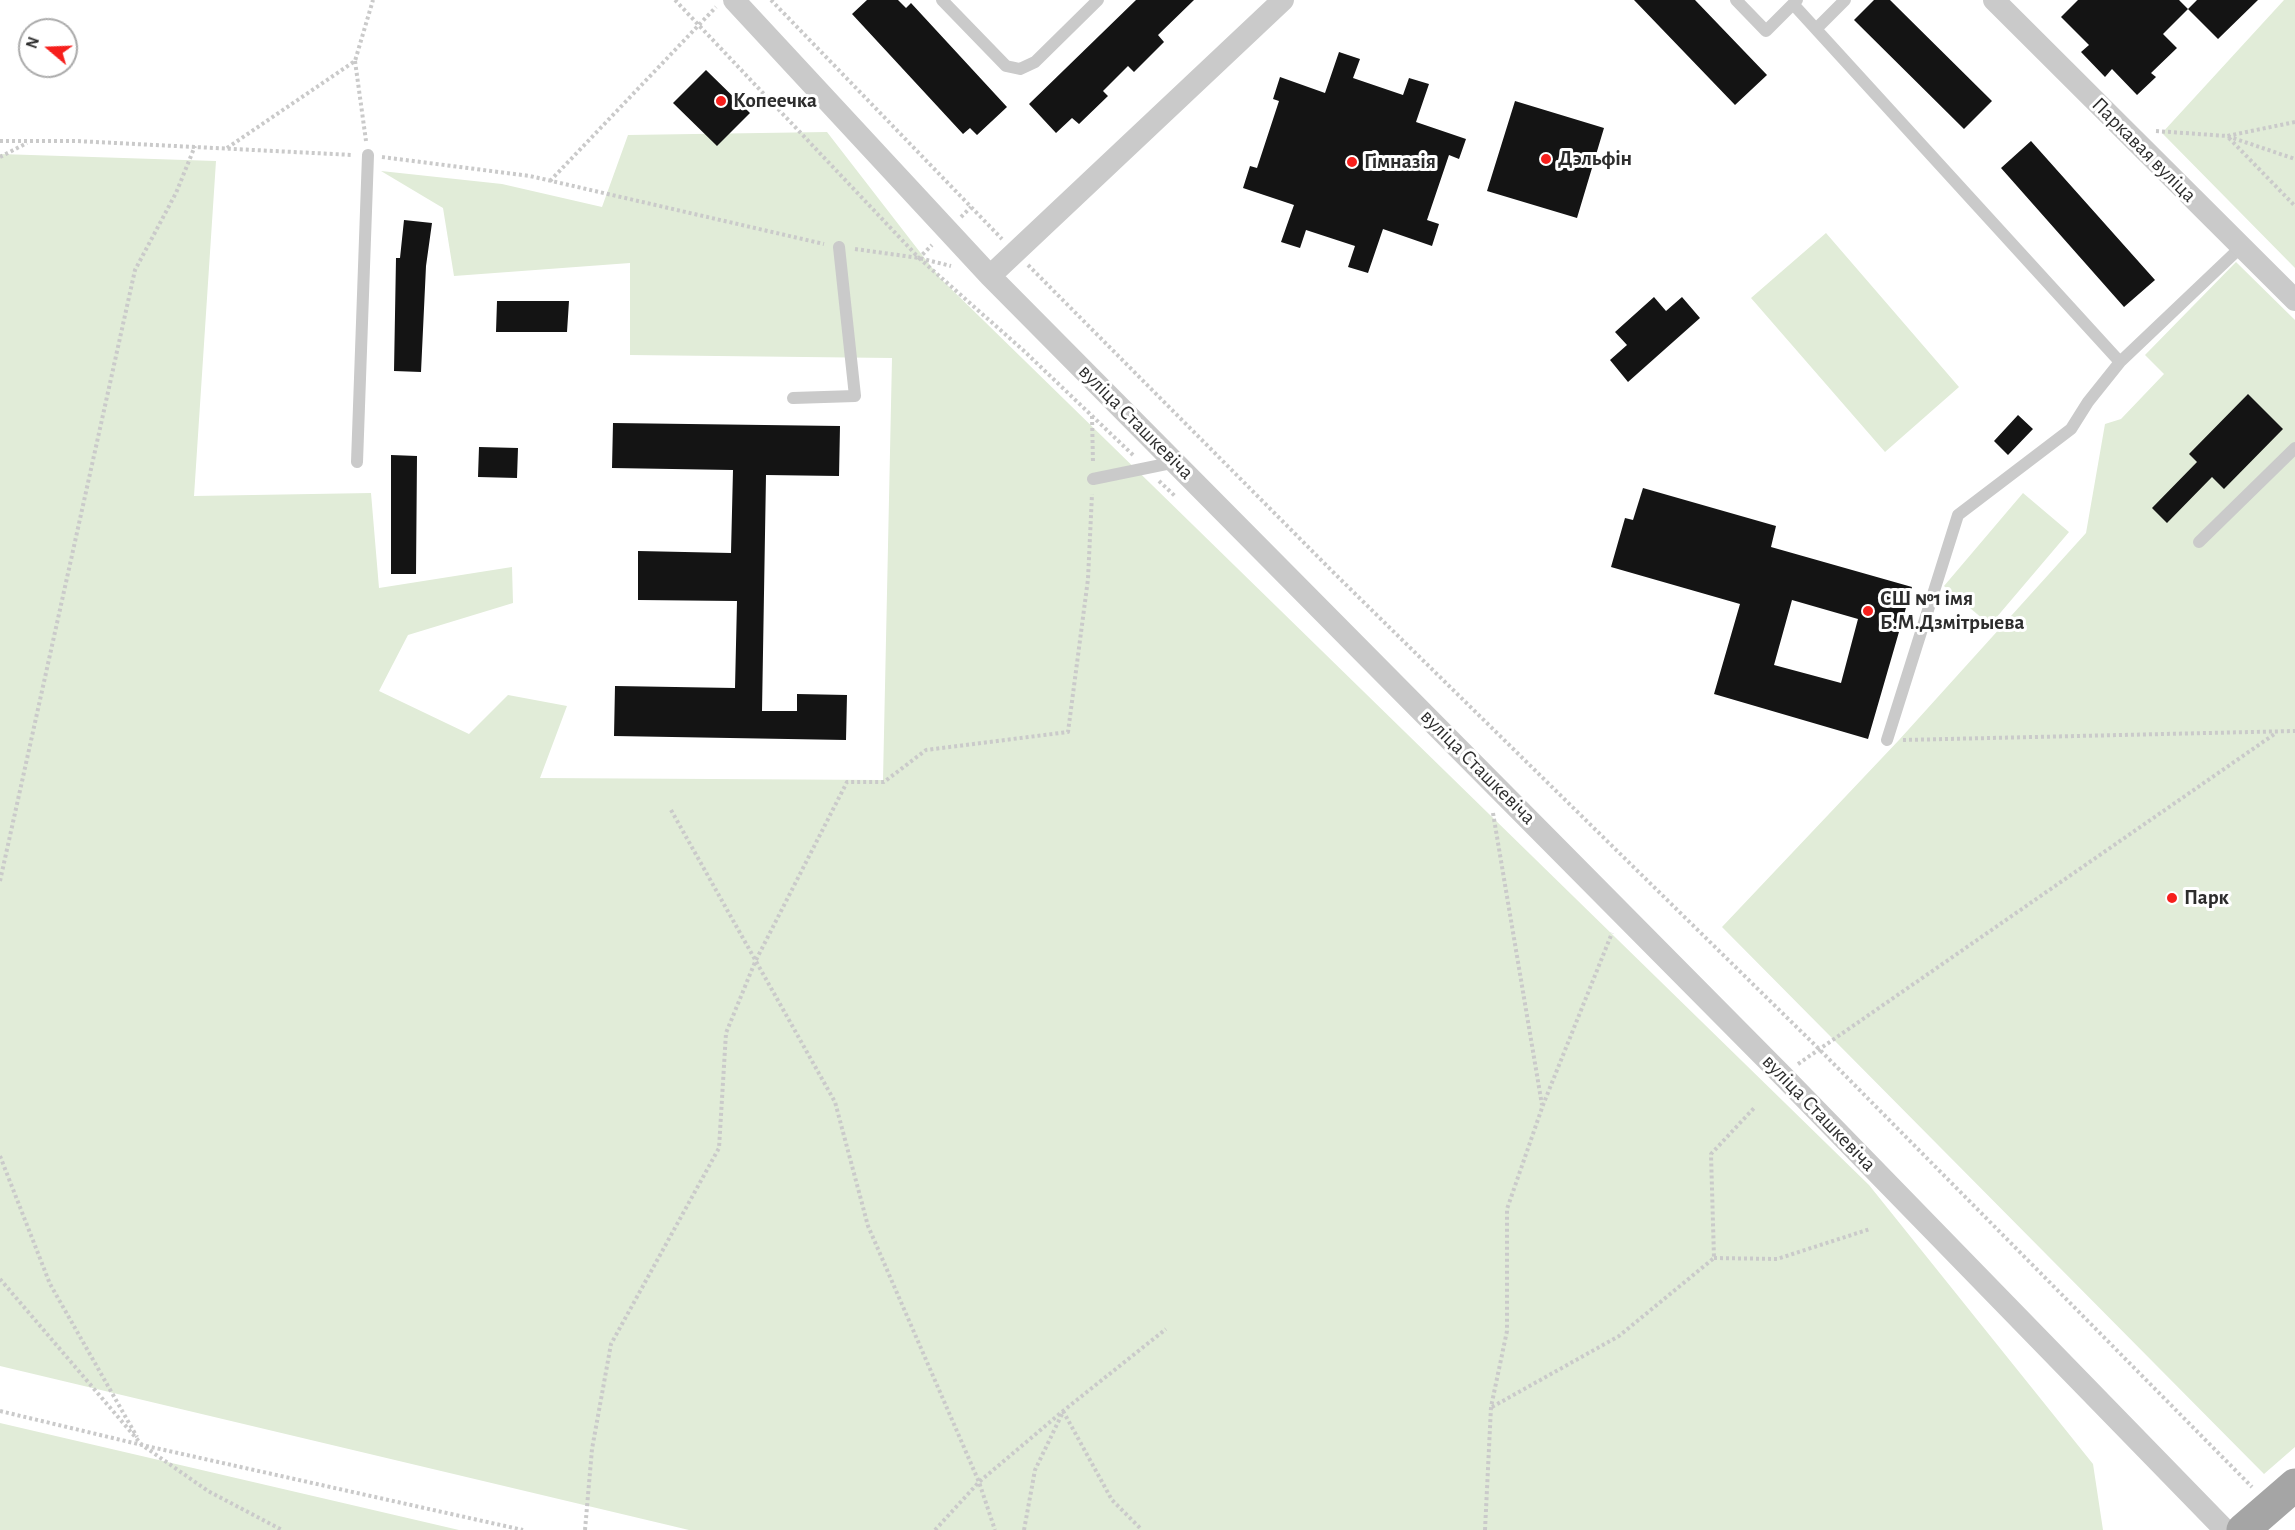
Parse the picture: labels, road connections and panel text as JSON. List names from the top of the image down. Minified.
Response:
{"streets":{"street":["Паркавая вуліца","вуліца Сташкевіча"]},"places":["Копеечка","Дэльфін","Гімназія","СШ №1 імя Б.М.Дзмітрыева","Парк"],"north":"left"}
